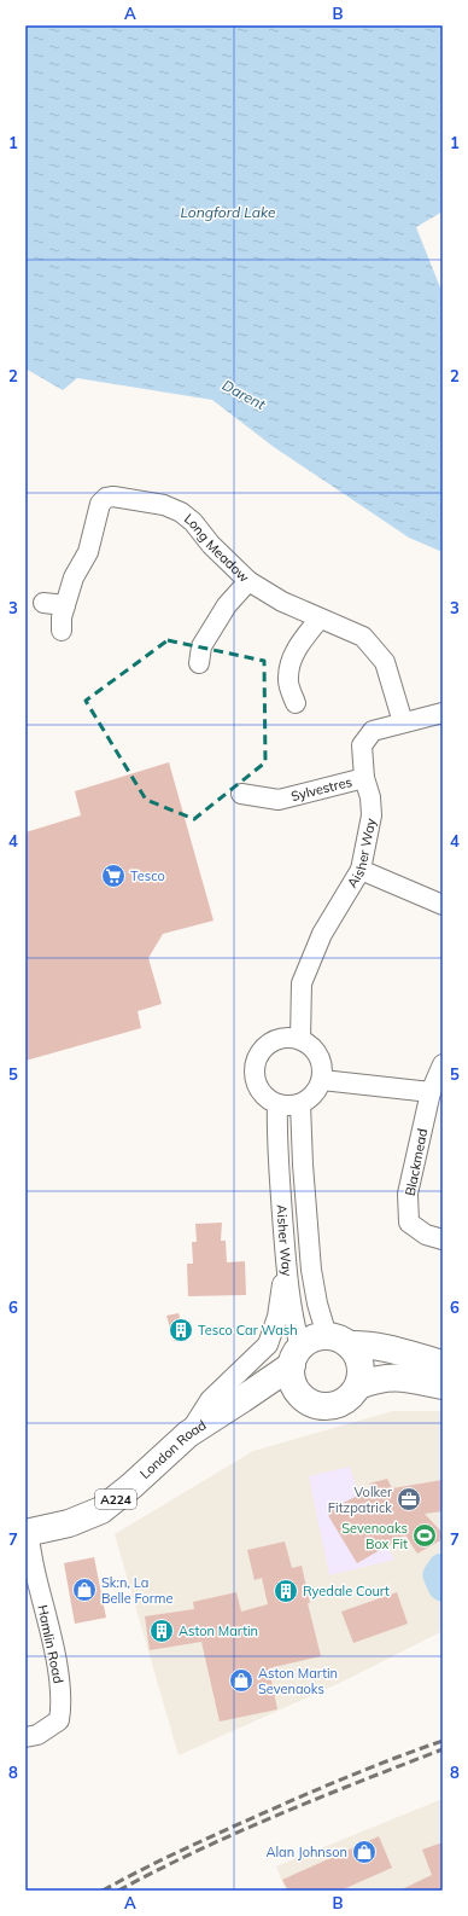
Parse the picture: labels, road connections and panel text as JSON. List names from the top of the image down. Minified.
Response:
{"streets":{"main road":["London Road","A224"],"street":["Long Meadow","Sylvestres","Aisher Way","Blackmead","Hamlin Road"]},"crossings":[["Long Meadow","Aisher Way"],["Sylvestres","Aisher Way"],["Aisher Way","London Road"],["London Road","Hamlin Road"]],"water":["Longford Lake","Darent"],"places":{"supermarket":["Tesco"],"building":["Tesco Car Wash","Ryedale Court","Aston Martin"],"office":["Volker Fitzpatrick"],"sports":["Sevenoaks Box Fit"],"shop":["Sk:n, La Belle Forme","Aston Martin Sevenaoks","Alan Johnson"]},"grid":{"columns":["A","B"],"rows":["1","2","3","4","5","6","7","8"]}}
